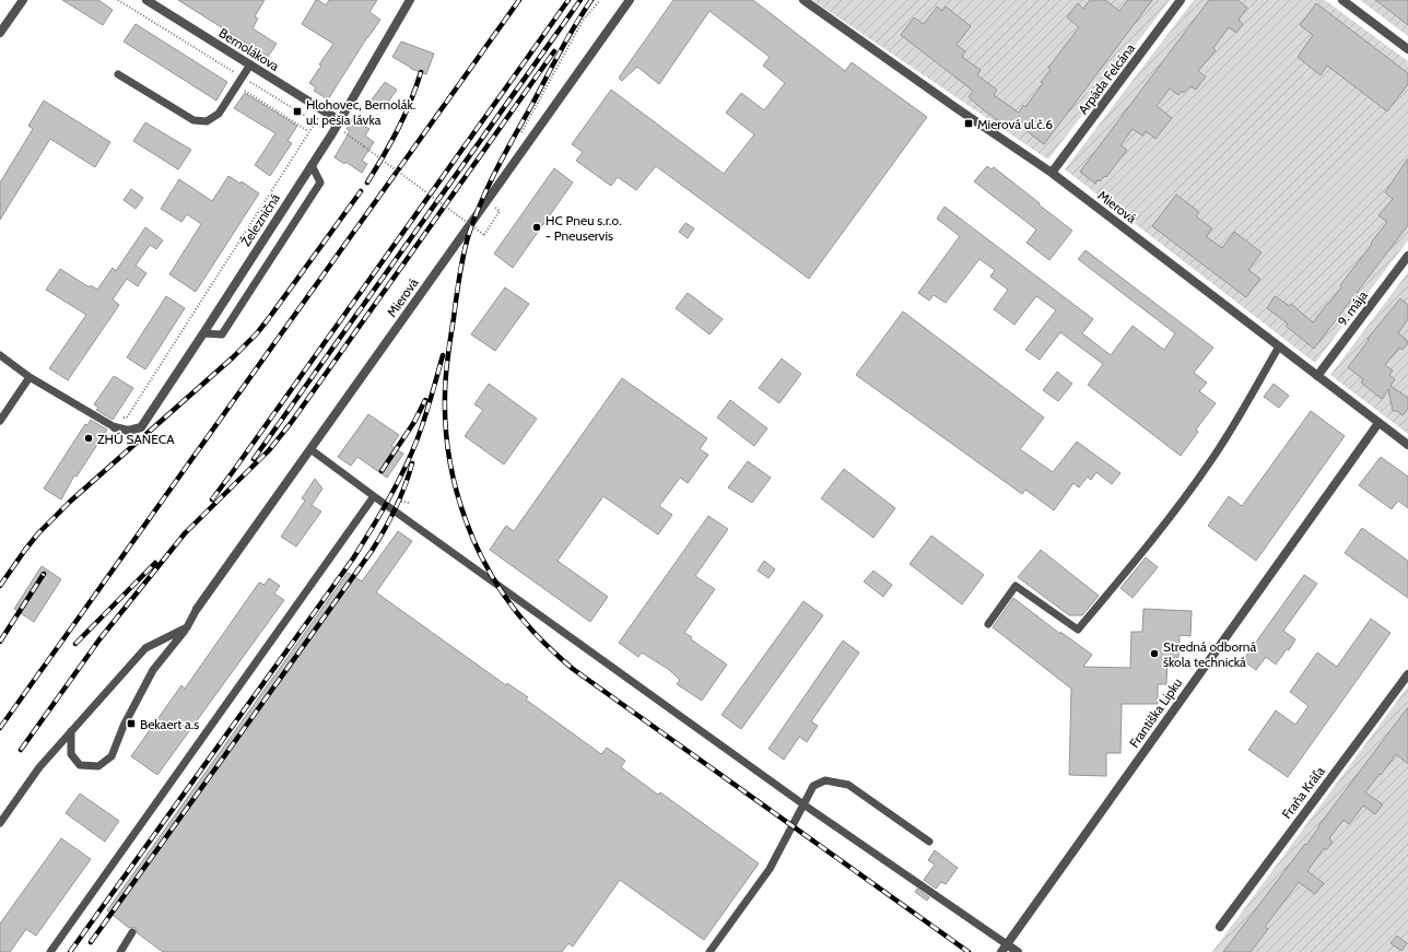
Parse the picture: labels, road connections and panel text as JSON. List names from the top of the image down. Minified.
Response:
{"streets":{"street":["Bernolákova","Arpáda Felcána","Mierová","Železničná","9. mája","Františka Lipku","Fraňa Kráľa"]},"crossings":[["Bernolákova","Železničná"],["Arpáda Felcána","Mierová"],["Mierová","9. mája"],["Mierová","Františka Lipku"]],"places":{"transit":["Hlohovec, Bernolák. ul. pešia lávka","Mierová ul.č.6","Bekaert a.s"],"other":["HC Pneu s.r.o. - Pneuservis","ZHÚ SANECA","Stredná odborná škola technická"]}}
